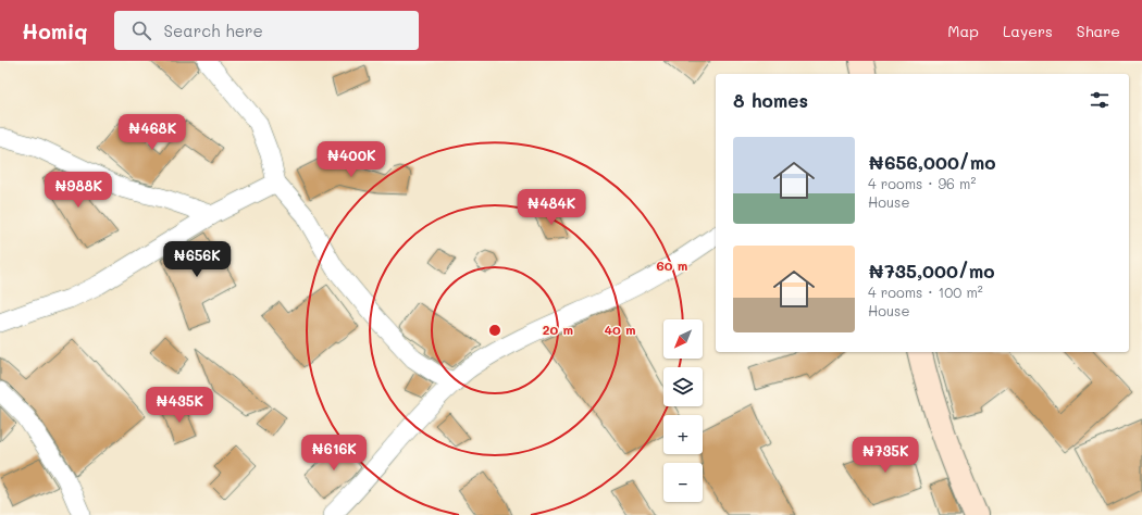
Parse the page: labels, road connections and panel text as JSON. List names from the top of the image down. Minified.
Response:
{"north":"bottom left","page":{"header":"Homiq","search":"Search here","nav":["Map","Layers","Share"],"heading":"8 homes","price":["₦468K","₦400K","₦988K","₦484K","₦656K","₦435K","₦616K","₦735K"],"list":[{"name":"₦656,000/mo","note":"4 rooms · 96 m² · House"},{"name":"₦735,000/mo","note":"4 rooms · 100 m² · House"}],"map_buttons":["+","−"]},"rings":["60 m","20 m","40 m"]}
